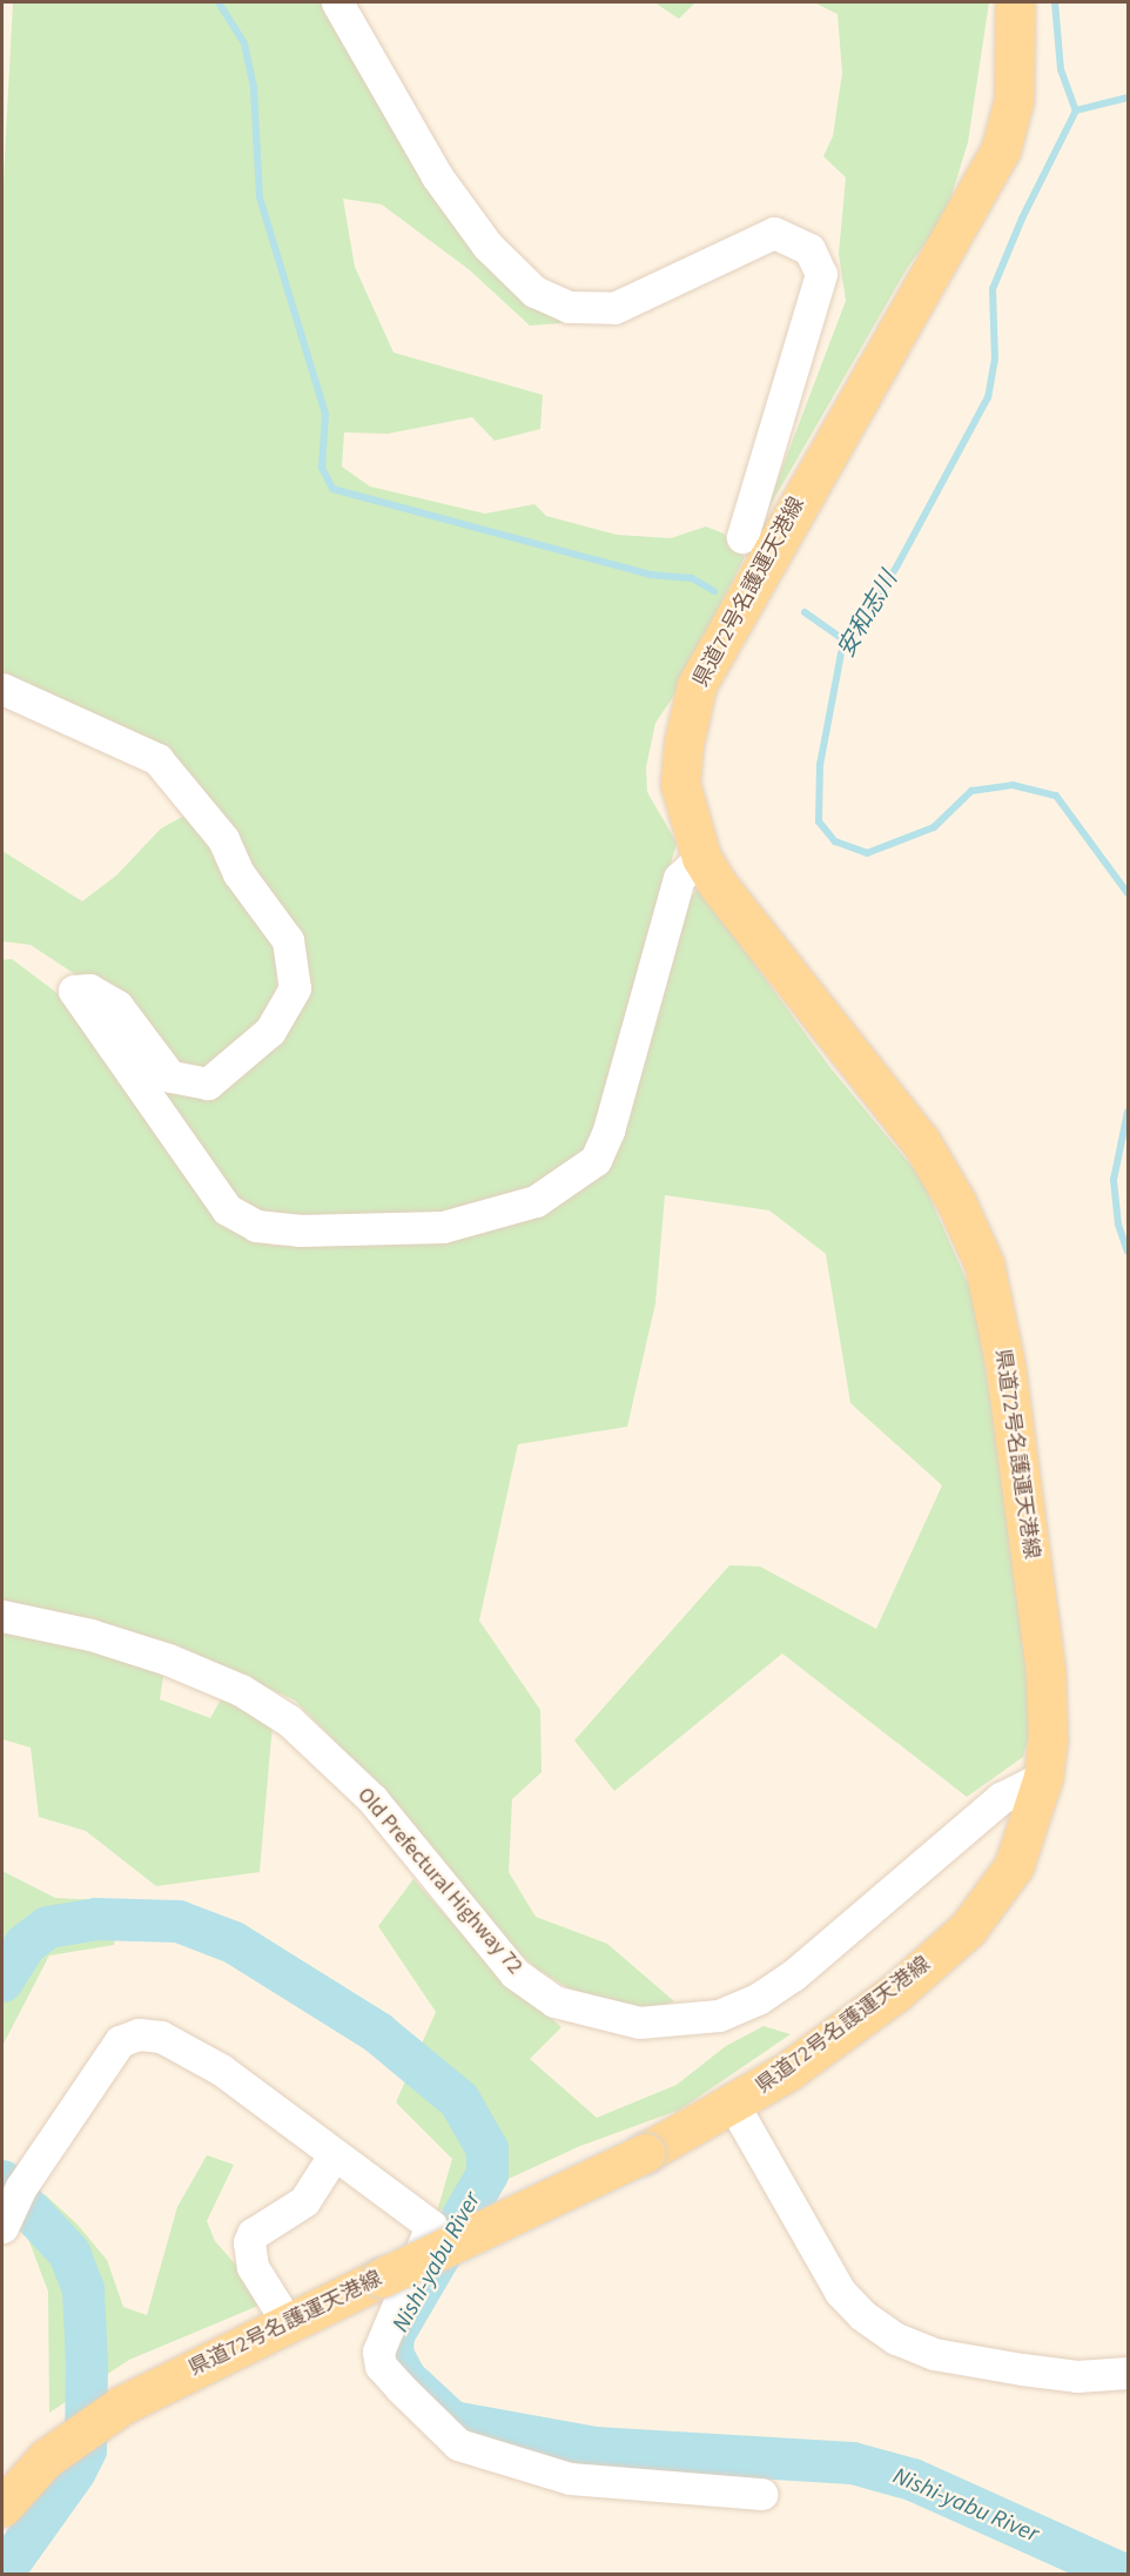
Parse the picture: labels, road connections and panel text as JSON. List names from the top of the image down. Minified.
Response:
{"streets":{"main road":["県道72号名護運天港線"],"street":["Old Prefectural Highway 72"]},"crossings":[["県道72号名護運天港線","Old Prefectural Highway 72"]],"water":["安和志川","Nishi-yabu River"]}
